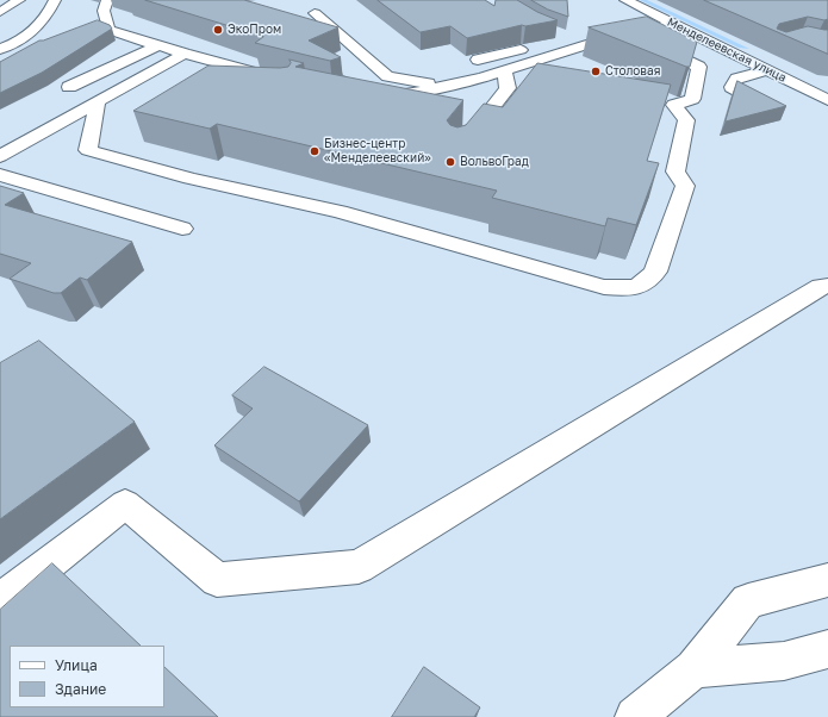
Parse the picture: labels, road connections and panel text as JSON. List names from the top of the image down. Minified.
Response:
{"streets":{"street":["Менделеевская улица"]},"places":["ЭкоПром","Столовая","Бизнес-центр «Менделеевский»","ВольвоГрад"],"legend":["Улица","Здание"]}
